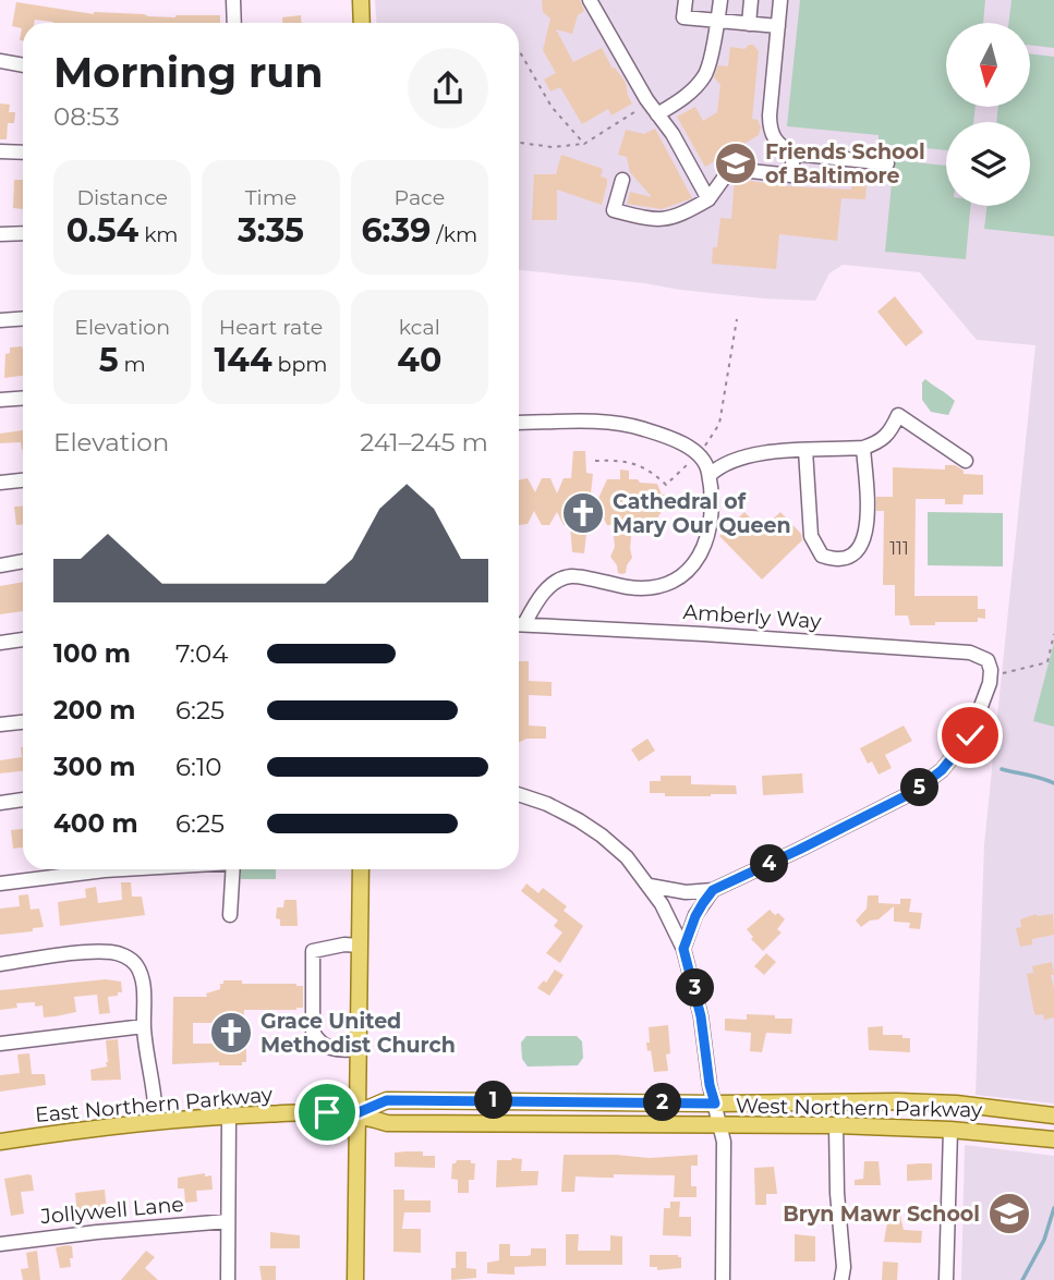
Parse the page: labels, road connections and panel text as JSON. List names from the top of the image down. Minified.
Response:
{"streets":{"main road":["East Northern Parkway","West Northern Parkway"],"street":["Amberly Way","Jollywell Lane"]},"crossings":[["East Northern Parkway","West Northern Parkway"]],"places":{"school or university":["Friends School of Baltimore","Bryn Mawr School"],"church":["Cathedral of Mary Our Queen","Grace United Methodist Church"]},"house_numbers":["111"],"north":"bottom","page":{"heading":["Morning run","08:53"],"stats":[["Distance","0.54 km"],["Time","3:35"],["Pace","6:39 /km"],["Elevation","5 m"],["Heart rate","144 bpm"],["kcal","40"]],"chart":["Elevation","241–245 m"],"list":[{"name":"100 m","note":"7:04"},{"name":"200 m","note":"6:25"},{"name":"300 m","note":"6:10"},{"name":"400 m","note":"6:25"}],"pins":["5","4","3","1","2"]}}
